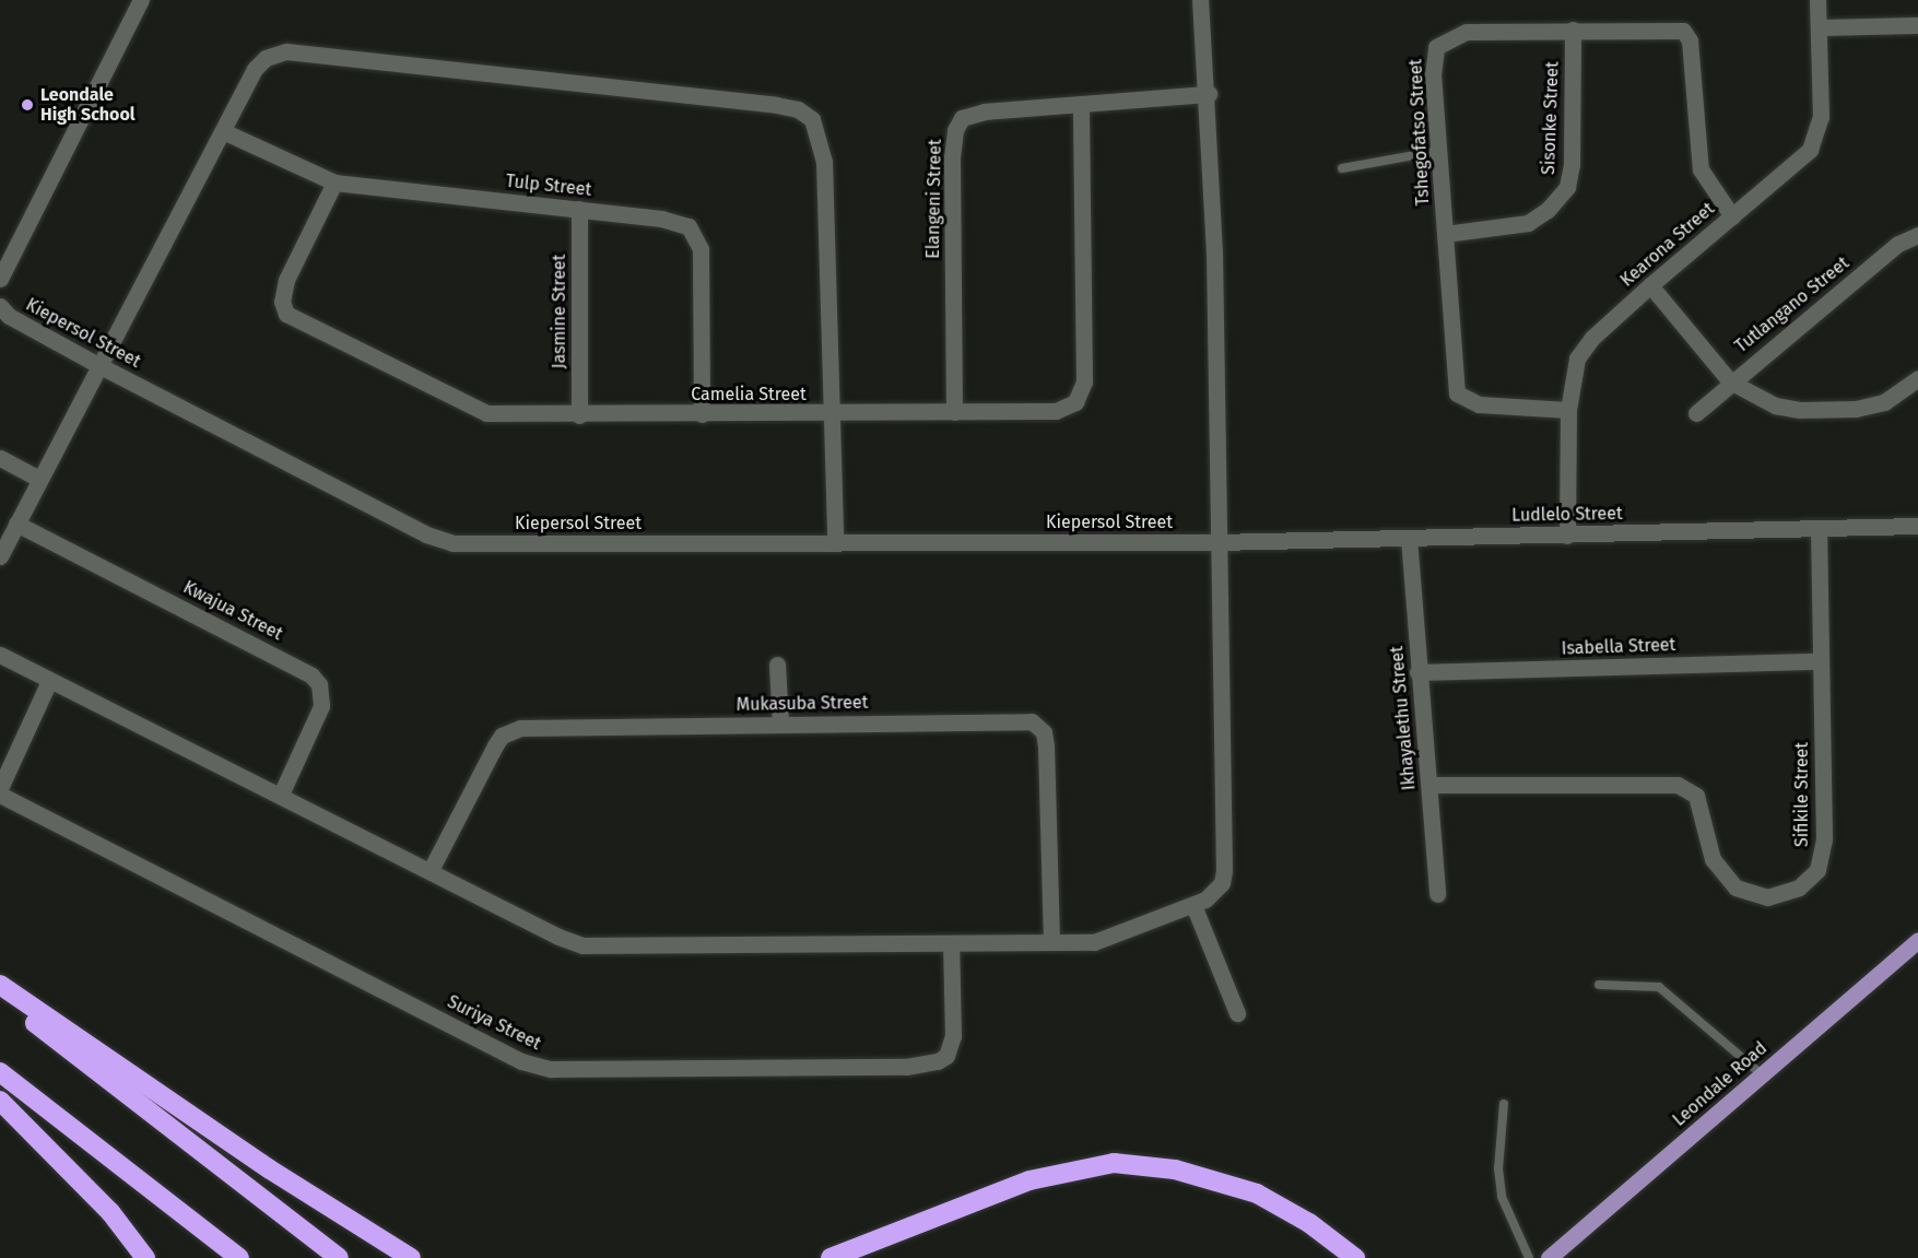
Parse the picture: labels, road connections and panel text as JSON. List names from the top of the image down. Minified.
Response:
{"streets":{"main road":["Leondale Road"],"street":["Sisonke Street","Tshegofatso Street","Tulp Street","Elangeni Street","Kearona Street","Tutlangano Street","Jasmine Street","Kiepersol Street","Camelia Street","Ludlelo Street","Kwajua Street","Isabella Street","Mukasuba Street","Ikhayalethu Street","Sifikile Street","Suriya Street"]},"crossings":[["Sisonke Street","Tshegofatso Street"],["Tshegofatso Street","Kearona Street"],["Tulp Street","Jasmine Street"],["Tulp Street","Camelia Street"],["Elangeni Street","Camelia Street"],["Kearona Street","Ludlelo Street"],["Jasmine Street","Camelia Street"],["Kiepersol Street","Ludlelo Street"],["Ludlelo Street","Ikhayalethu Street"],["Ludlelo Street","Sifikile Street"],["Isabella Street","Ikhayalethu Street"],["Isabella Street","Sifikile Street"],["Ikhayalethu Street","Sifikile Street"]],"places":["Leondale High School"]}
